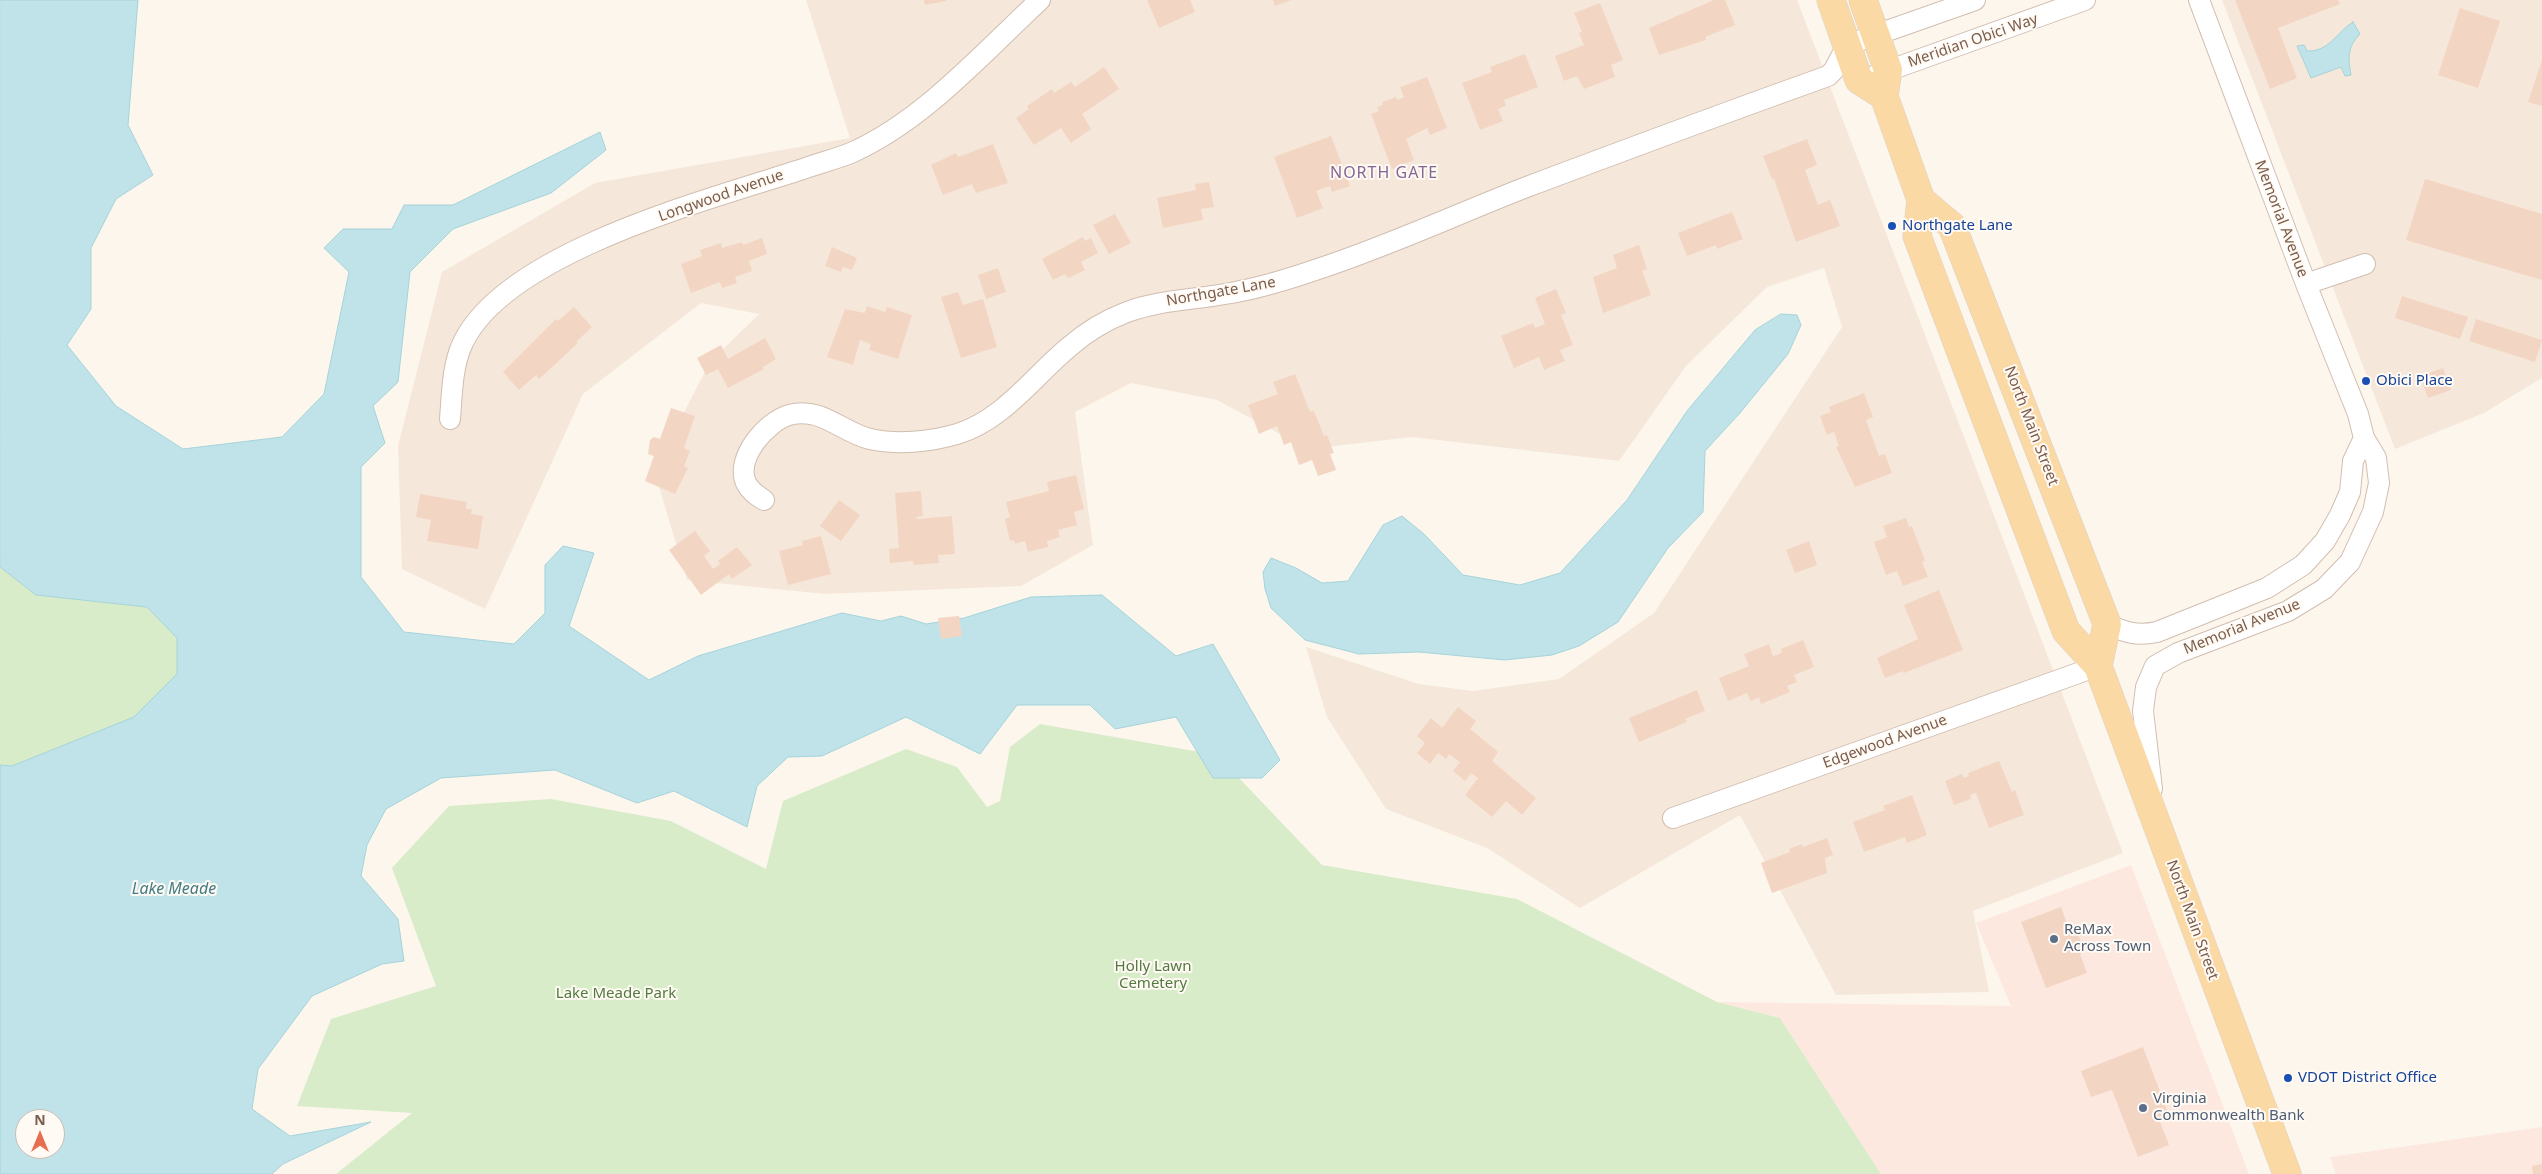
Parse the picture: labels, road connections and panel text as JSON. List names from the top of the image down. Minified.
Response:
{"streets":{"main road":["North Main Street"],"street":["Meridian Obici Way","Longwood Avenue","Memorial Avenue","Northgate Lane","Edgewood Avenue"]},"crossings":[["Meridian Obici Way","North Main Street"],["Memorial Avenue","North Main Street"],["North Main Street","Edgewood Avenue"]],"districts":["NORTH GATE"],"water":["Lake Meade"],"parks":["Holly Lawn Cemetery","Lake Meade Park"],"places":["Northgate Lane","Obici Place","ReMax Across Town","VDOT District Office","Virginia Commonwealth Bank"],"north":"top"}
